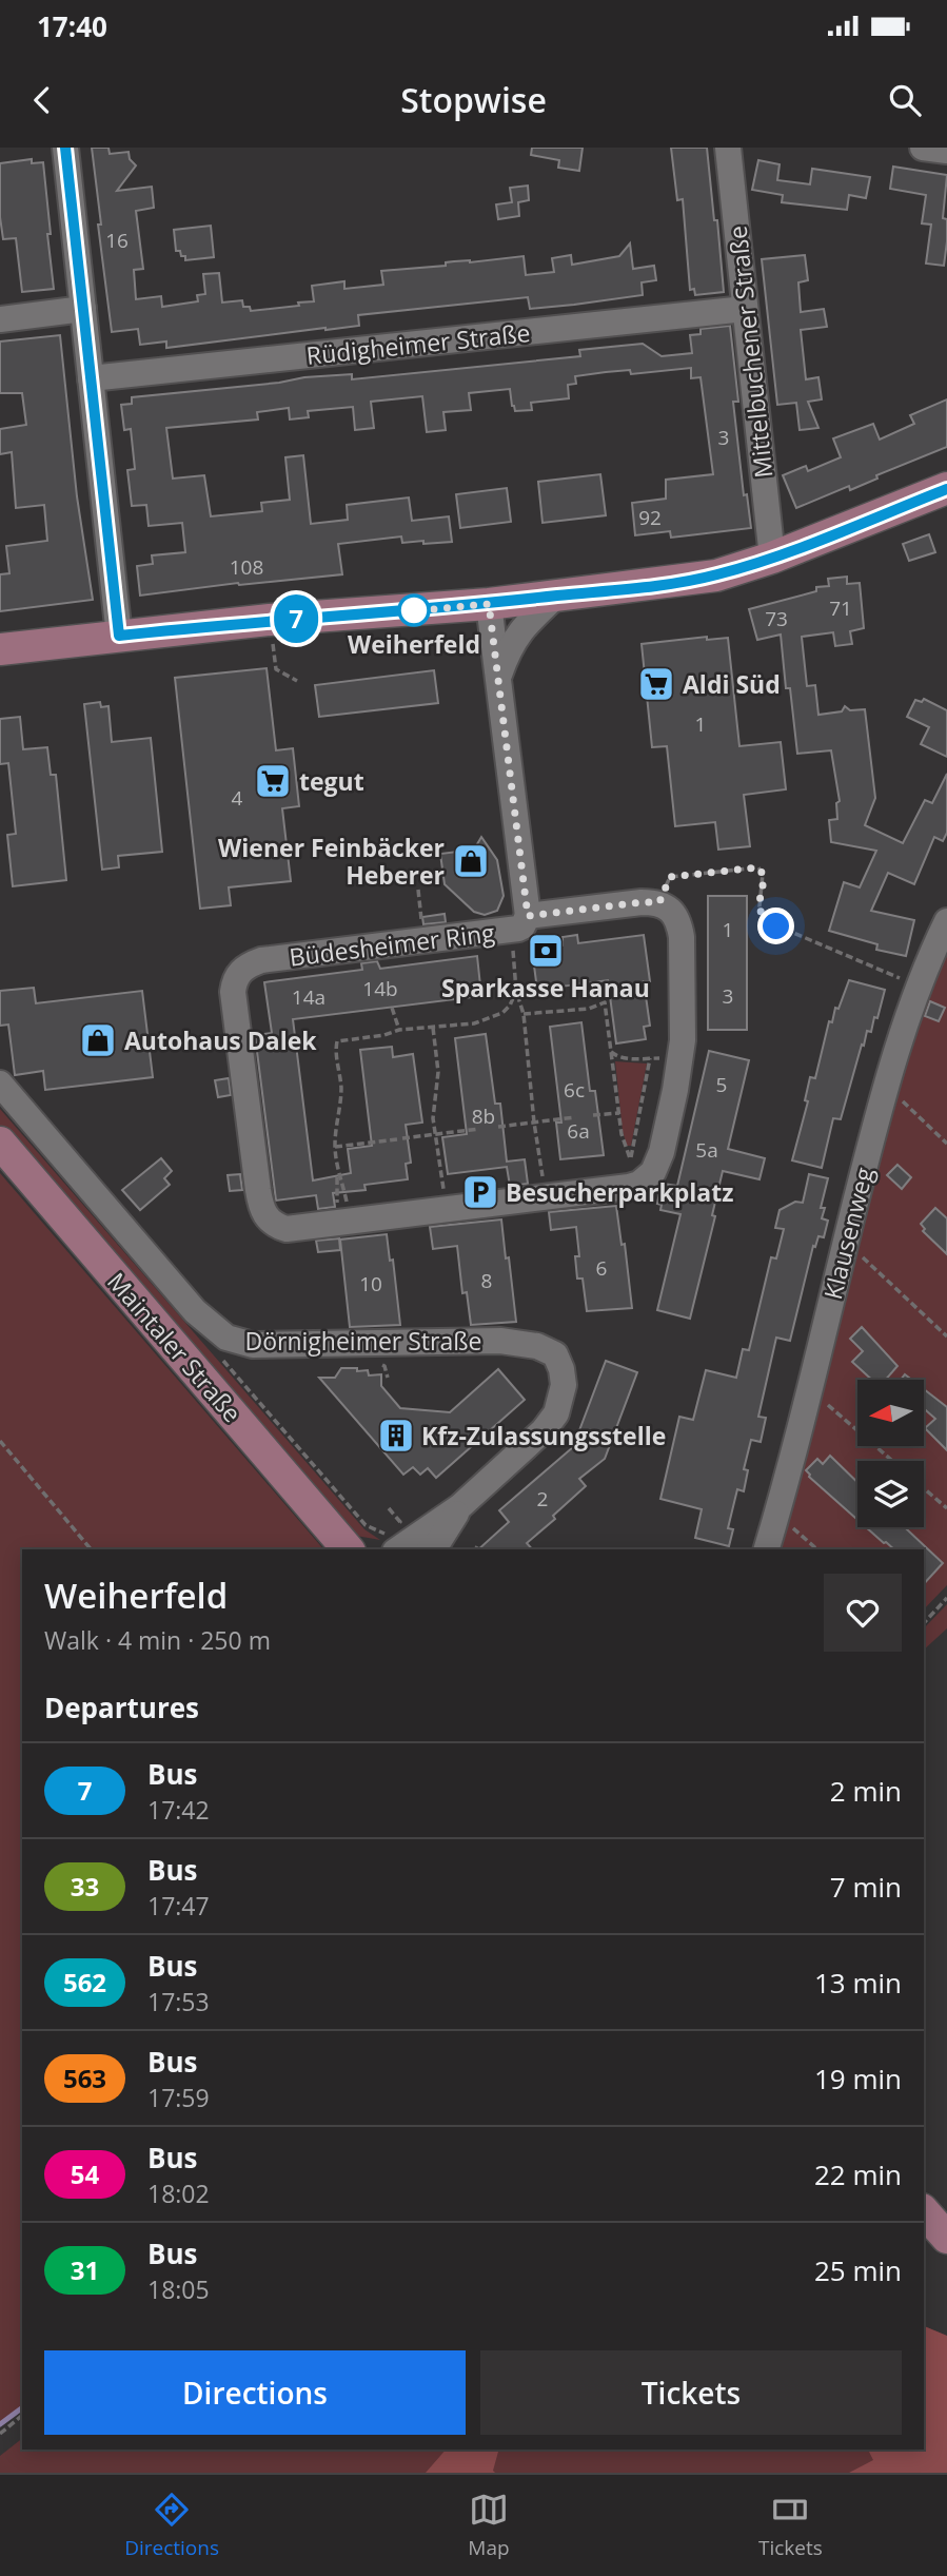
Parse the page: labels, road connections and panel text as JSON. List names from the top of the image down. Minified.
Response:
{"streets":{"main road":["Maintaler Straße"],"street":["Rüdigheimer Straße","Mittelbuchener Straße","Büdesheimer Ring","Klausenweg","Dörnigheimer Straße"]},"crossings":[["Rüdigheimer Straße","Mittelbuchener Straße"]],"places":{"other":["Weiherfeld"],"supermarket":["Aldi Süd","tegut"],"shop":["Wiener Feinbäcker Heberer","Autohaus Dalek"],"bank":["Sparkasse Hanau"],"parking":["Besucherparkplatz"],"building":["Kfz-Zulassungsstelle"]},"lines":["bus line 7"],"house_numbers":["16","3","92","108","71","73","1","4","1","14b","3","14a","5","6c","8b","6a","5a","6","8","10","2"],"north":"left","page":{"status":"17:40","header":"Stopwise","on_map":"7","heading":[["Weiherfeld","Walk · 4 min · 250 m"],"Departures"],"list":[{"mark":"7","name":"Bus","note":"17:42","value":"2 min"},{"mark":"33","name":"Bus","note":"17:47","value":"7 min"},{"mark":"562","name":"Bus","note":"17:53","value":"13 min"},{"mark":"563","name":"Bus","note":"17:59","value":"19 min"},{"mark":"54","name":"Bus","note":"18:02","value":"22 min"},{"mark":"31","name":"Bus","note":"18:05","value":"25 min"}],"buttons":["Directions","Tickets"],"tabs":["Directions","Map","Tickets"]}}
